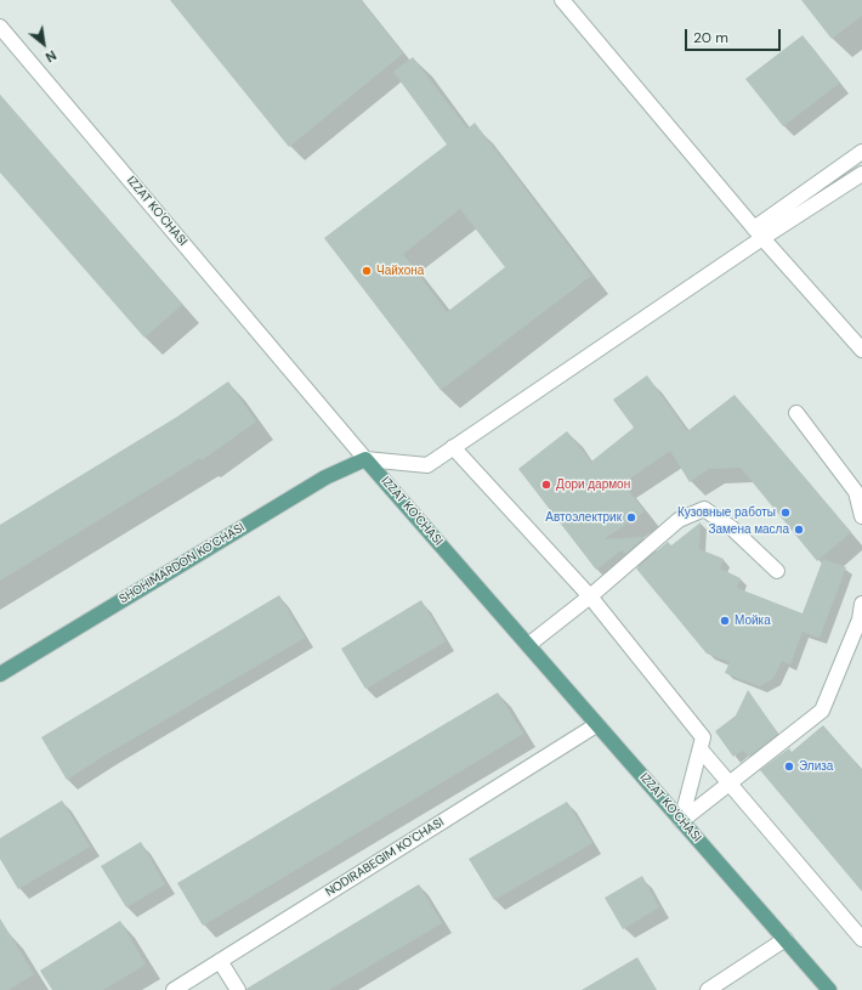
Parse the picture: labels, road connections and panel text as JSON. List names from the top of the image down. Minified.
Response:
{"streets":{"main road":["IZZAT KO'CHASI","SHOHIMARDON KO'CHASI"],"street":["NODIRABEGIM KO'CHASI"]},"crossings":[["IZZAT KO'CHASI","SHOHIMARDON KO'CHASI"],["IZZAT KO'CHASI","NODIRABEGIM KO'CHASI"]],"places":["Чайхона","Дори дармон","Кузовные работы","Автоэлектрик","Замена масла","Мойка","Элиза"],"scale_bar":"20 m","north":"bottom right"}
